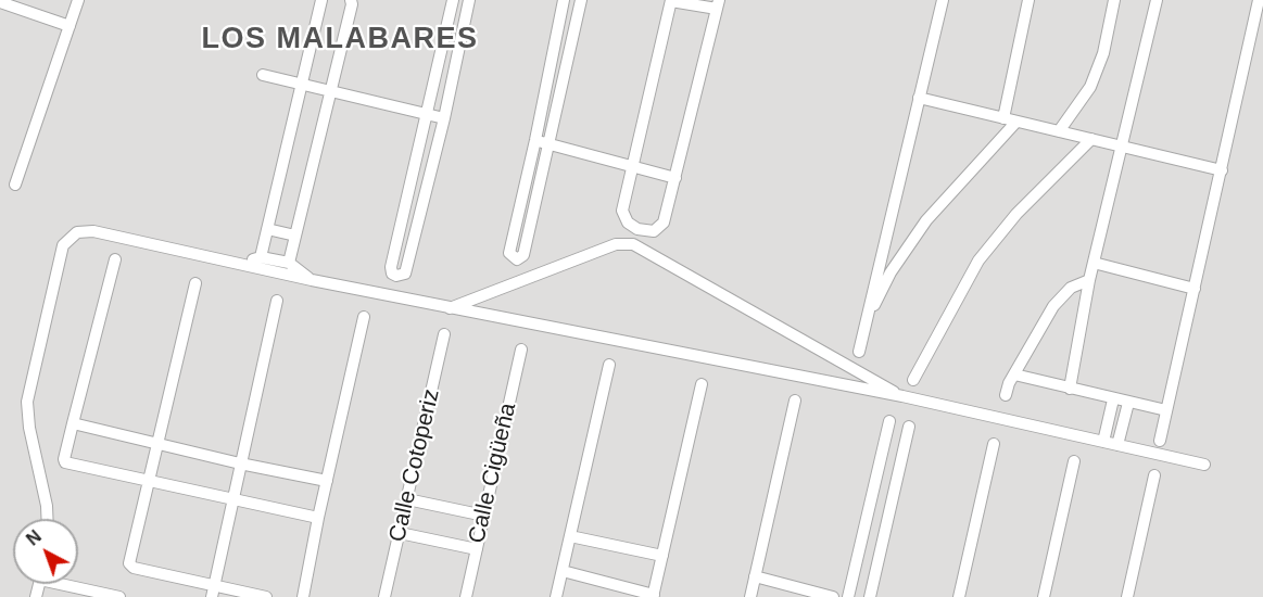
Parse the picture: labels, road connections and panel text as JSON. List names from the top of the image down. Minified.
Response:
{"streets":{"street":["Calle Cotoperiz","Calle Cigüeña"]},"districts":["LOS MALABARES"],"north":"top left"}
